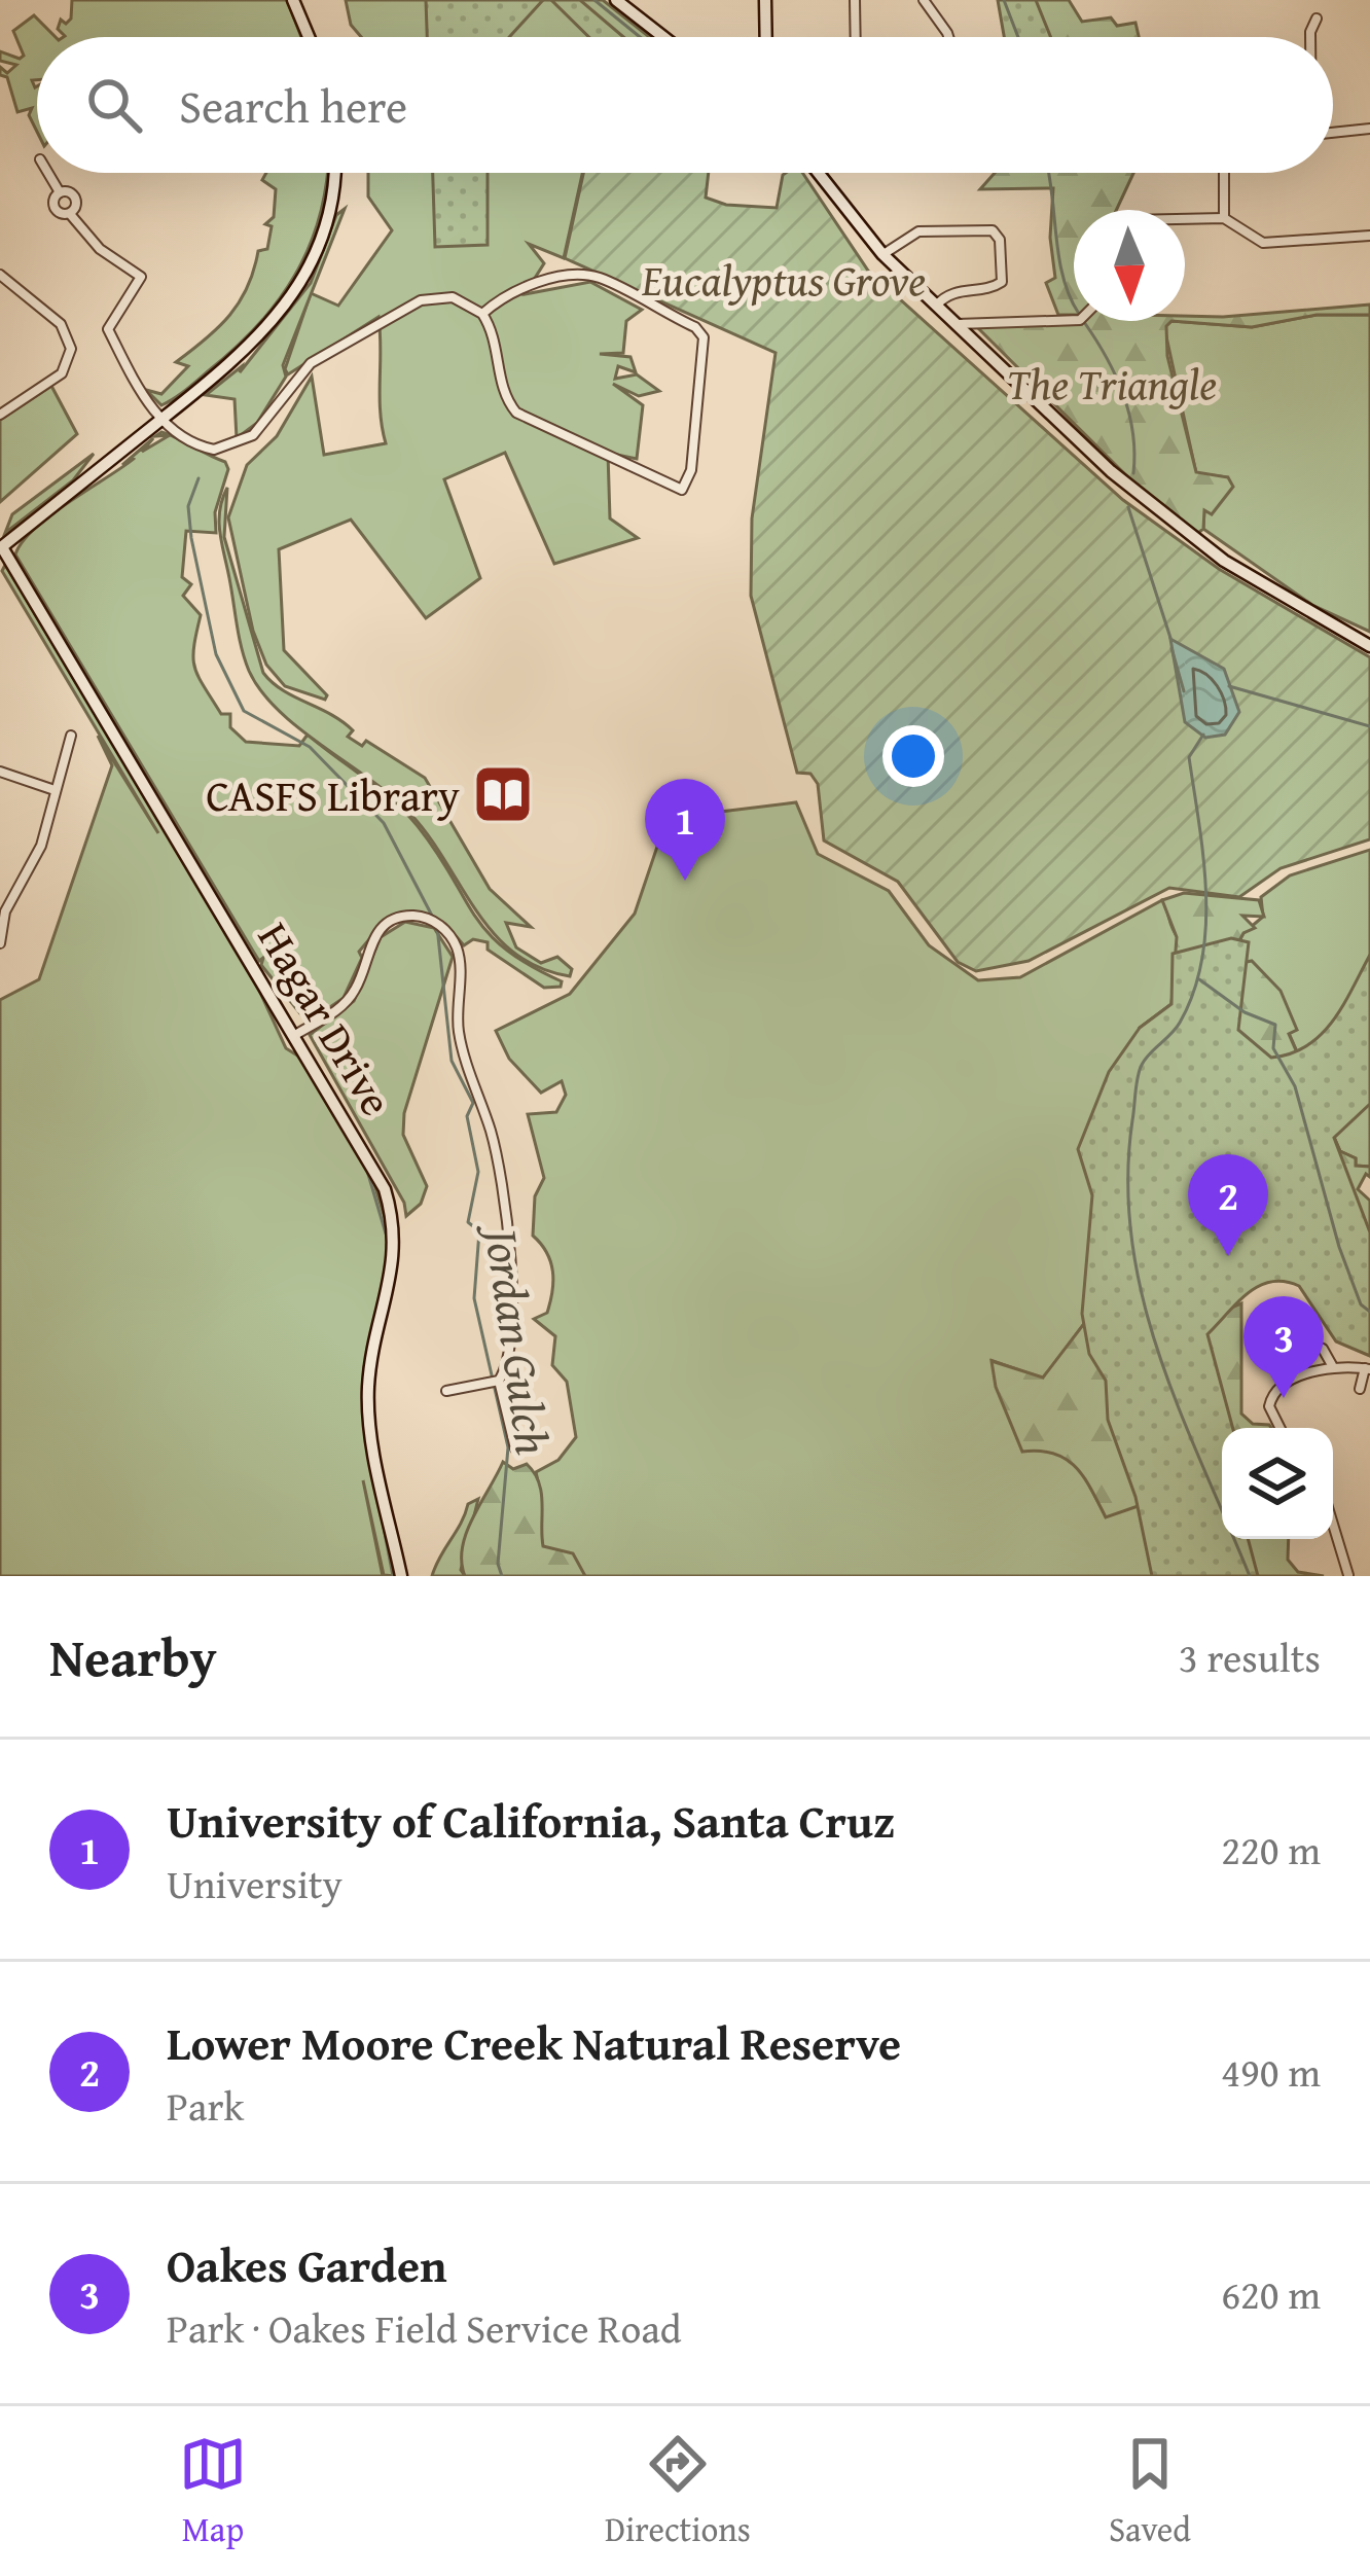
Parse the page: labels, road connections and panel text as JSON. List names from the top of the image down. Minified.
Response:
{"streets":{"main road":["Hagar Drive"]},"water":["Jordan Gulch"],"parks":["Eucalyptus Grove","The Triangle"],"places":{"library":["CASFS Library"]},"north":"bottom","page":{"search":"Search here","pins":["1","2","3"],"heading":["Nearby","3 results"],"list":[{"mark":"1","name":"University of California, Santa Cruz","note":"University","value":"220 m"},{"mark":"2","name":"Lower Moore Creek Natural Reserve","note":"Park","value":"490 m"},{"mark":"3","name":"Oakes Garden","note":"Park · Oakes Field Service Road","value":"620 m"}],"nav":["Map","Directions","Saved"]}}
